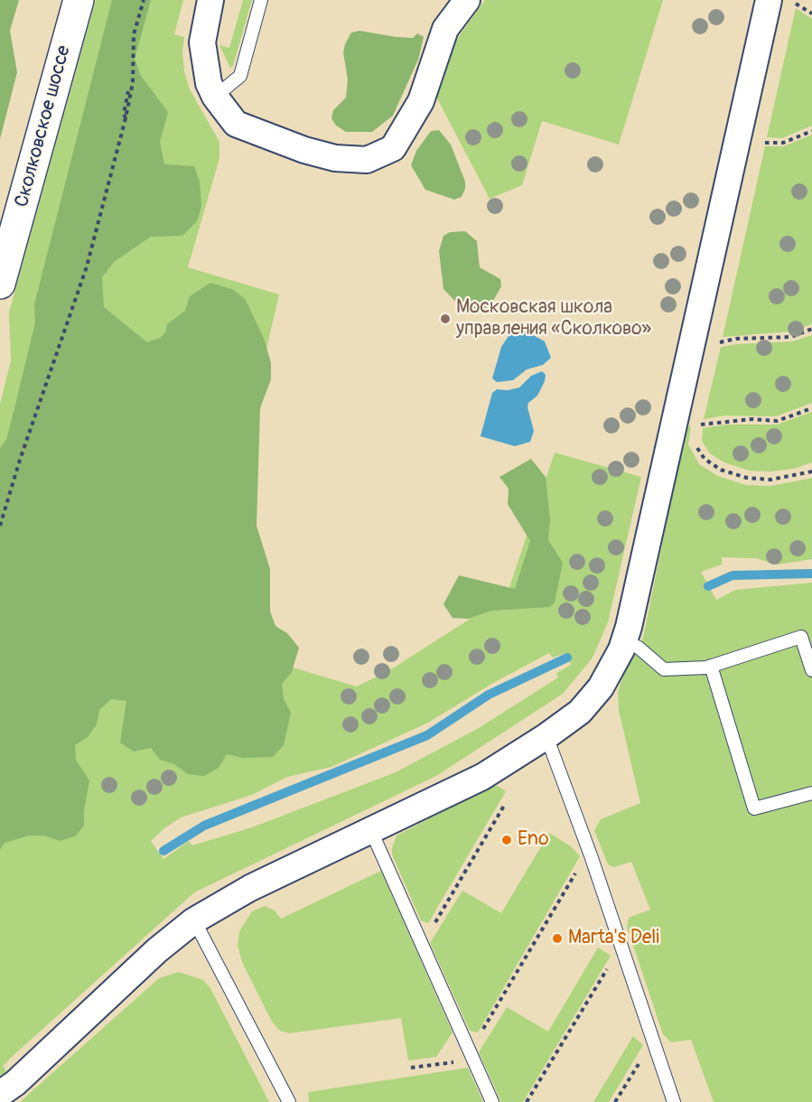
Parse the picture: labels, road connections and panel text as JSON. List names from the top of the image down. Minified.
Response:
{"streets":{"street":["Сколковское шоссе"]},"places":["Московская школа управления «Сколково»","Eno","Marta's Deli"]}
